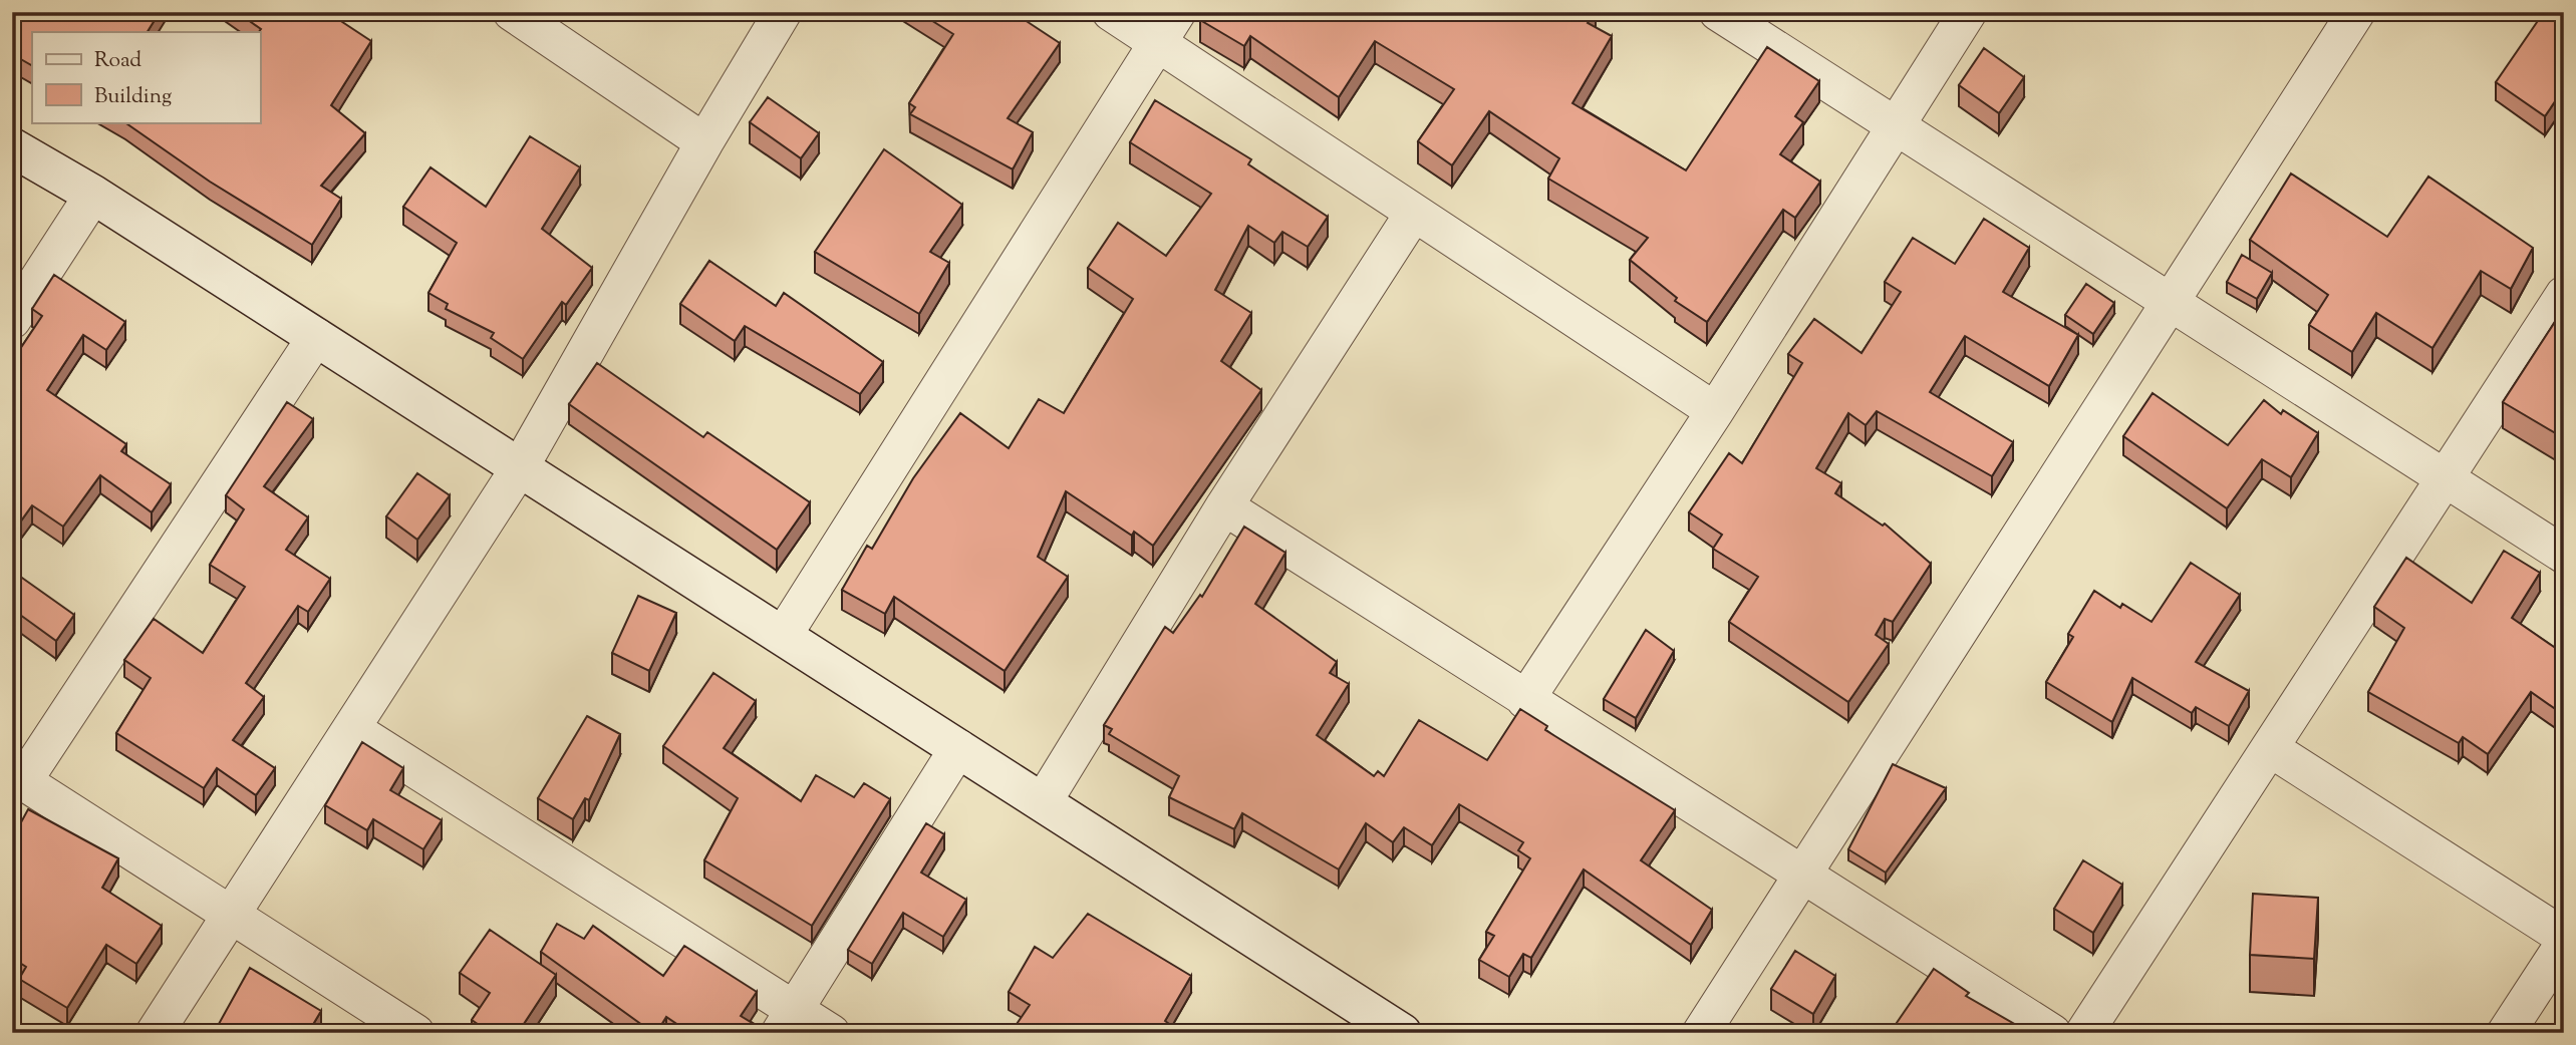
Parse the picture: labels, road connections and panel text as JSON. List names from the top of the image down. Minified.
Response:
{"legend":["Road","Building"]}
